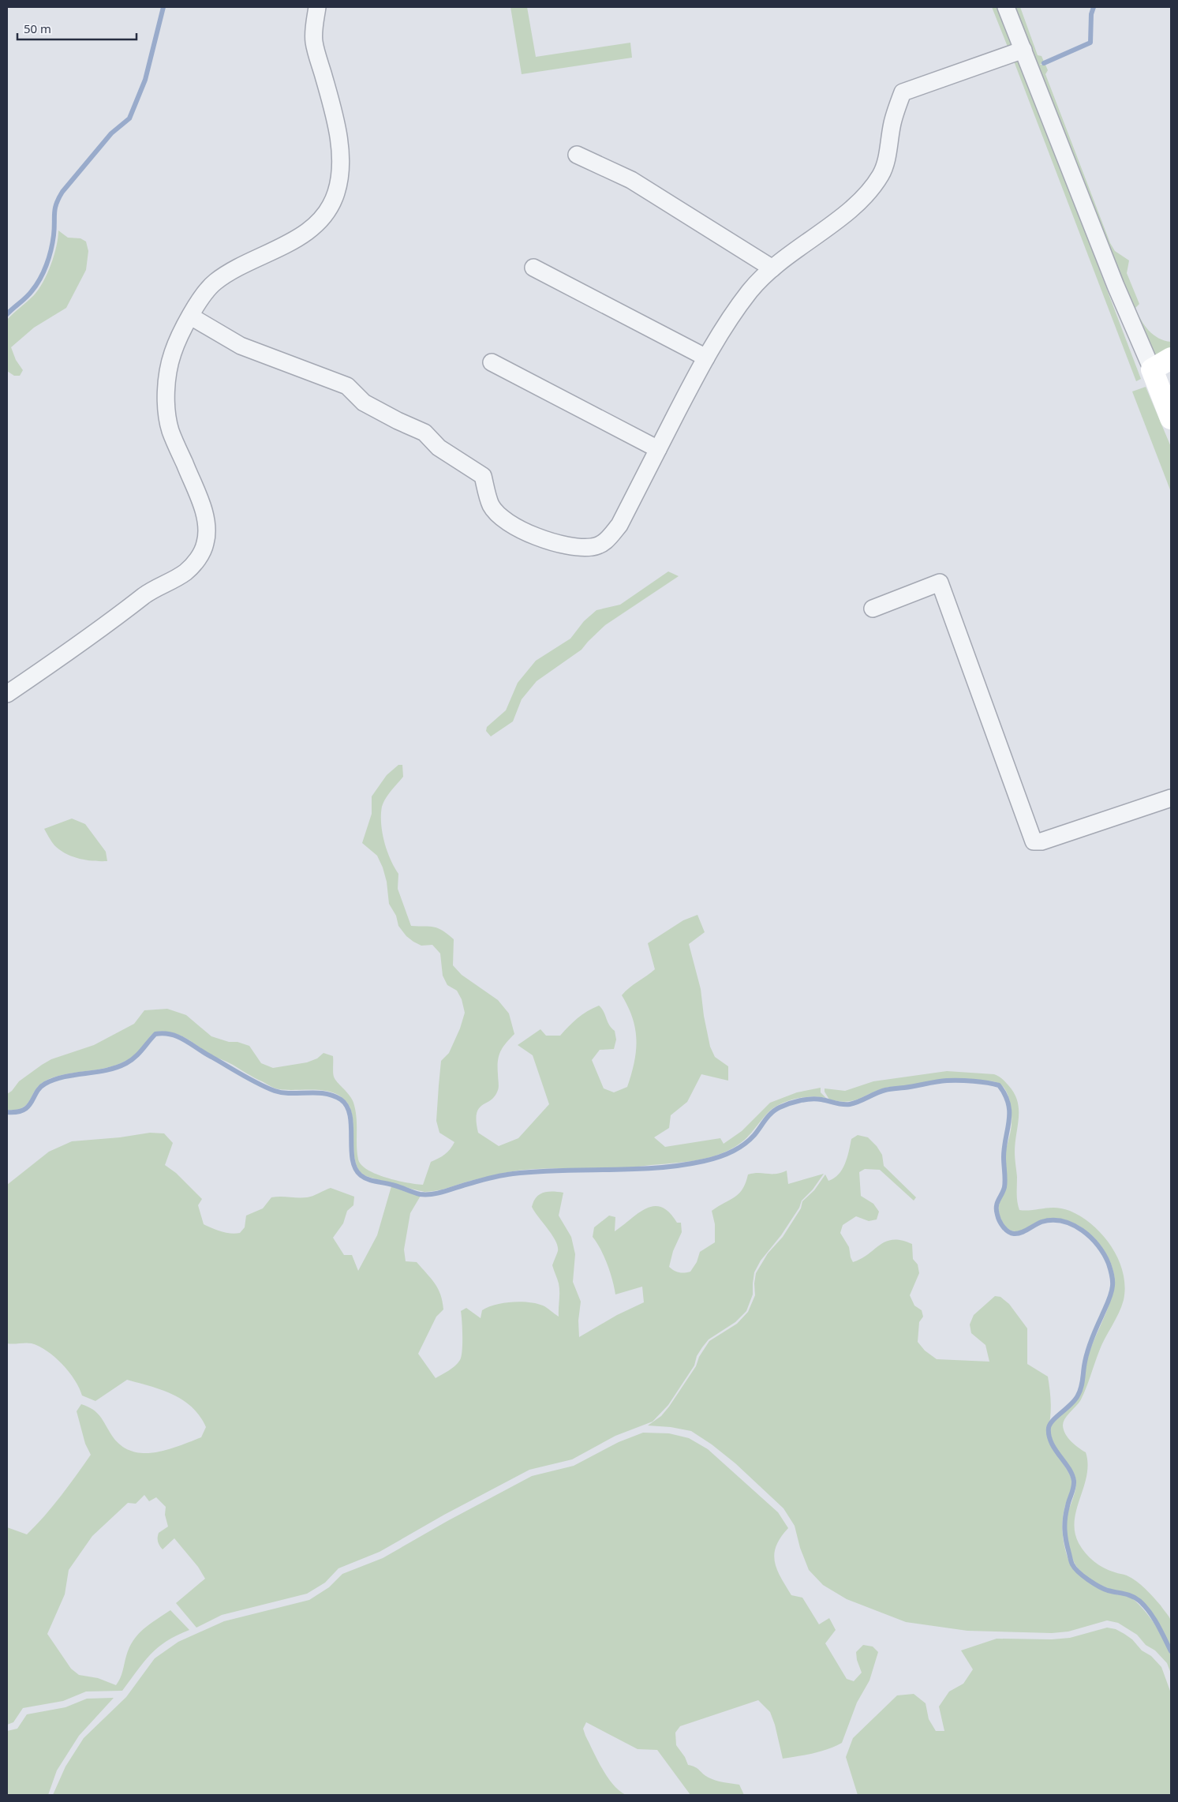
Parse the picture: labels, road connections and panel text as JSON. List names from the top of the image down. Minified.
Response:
{"scale_bar":"50 m"}
